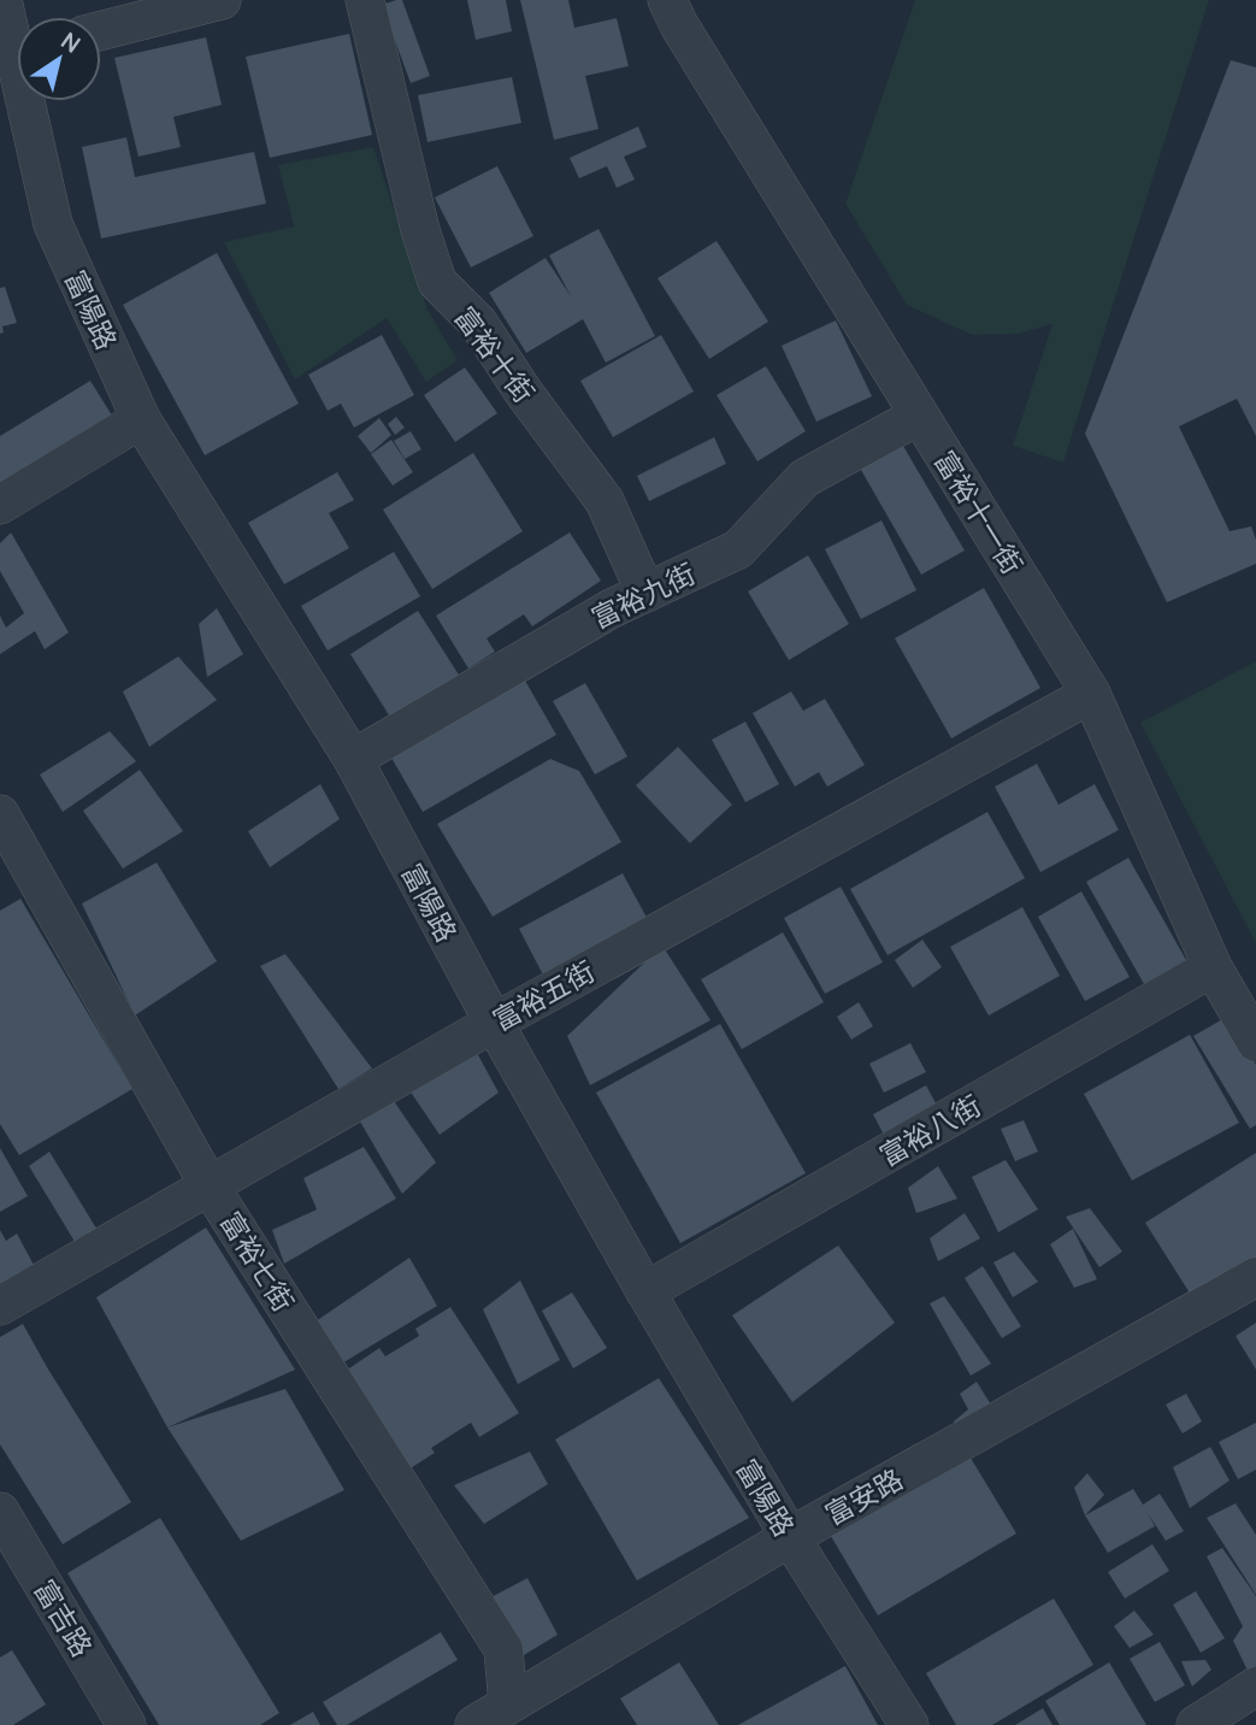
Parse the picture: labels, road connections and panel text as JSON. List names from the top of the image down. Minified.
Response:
{"streets":{"street":["富陽路","富裕十街","富裕十一街","富裕九街","富裕五街","富裕八街","富裕七街","富安路","富吉路"]},"crossings":[["富陽路","富裕九街"],["富陽路","富裕五街"],["富陽路","富裕八街"],["富陽路","富安路"],["富裕十街","富裕九街"],["富裕十一街","富裕九街"],["富裕十一街","富裕五街"],["富裕十一街","富裕八街"],["富裕五街","富裕七街"],["富裕七街","富安路"]],"north":"top right"}
